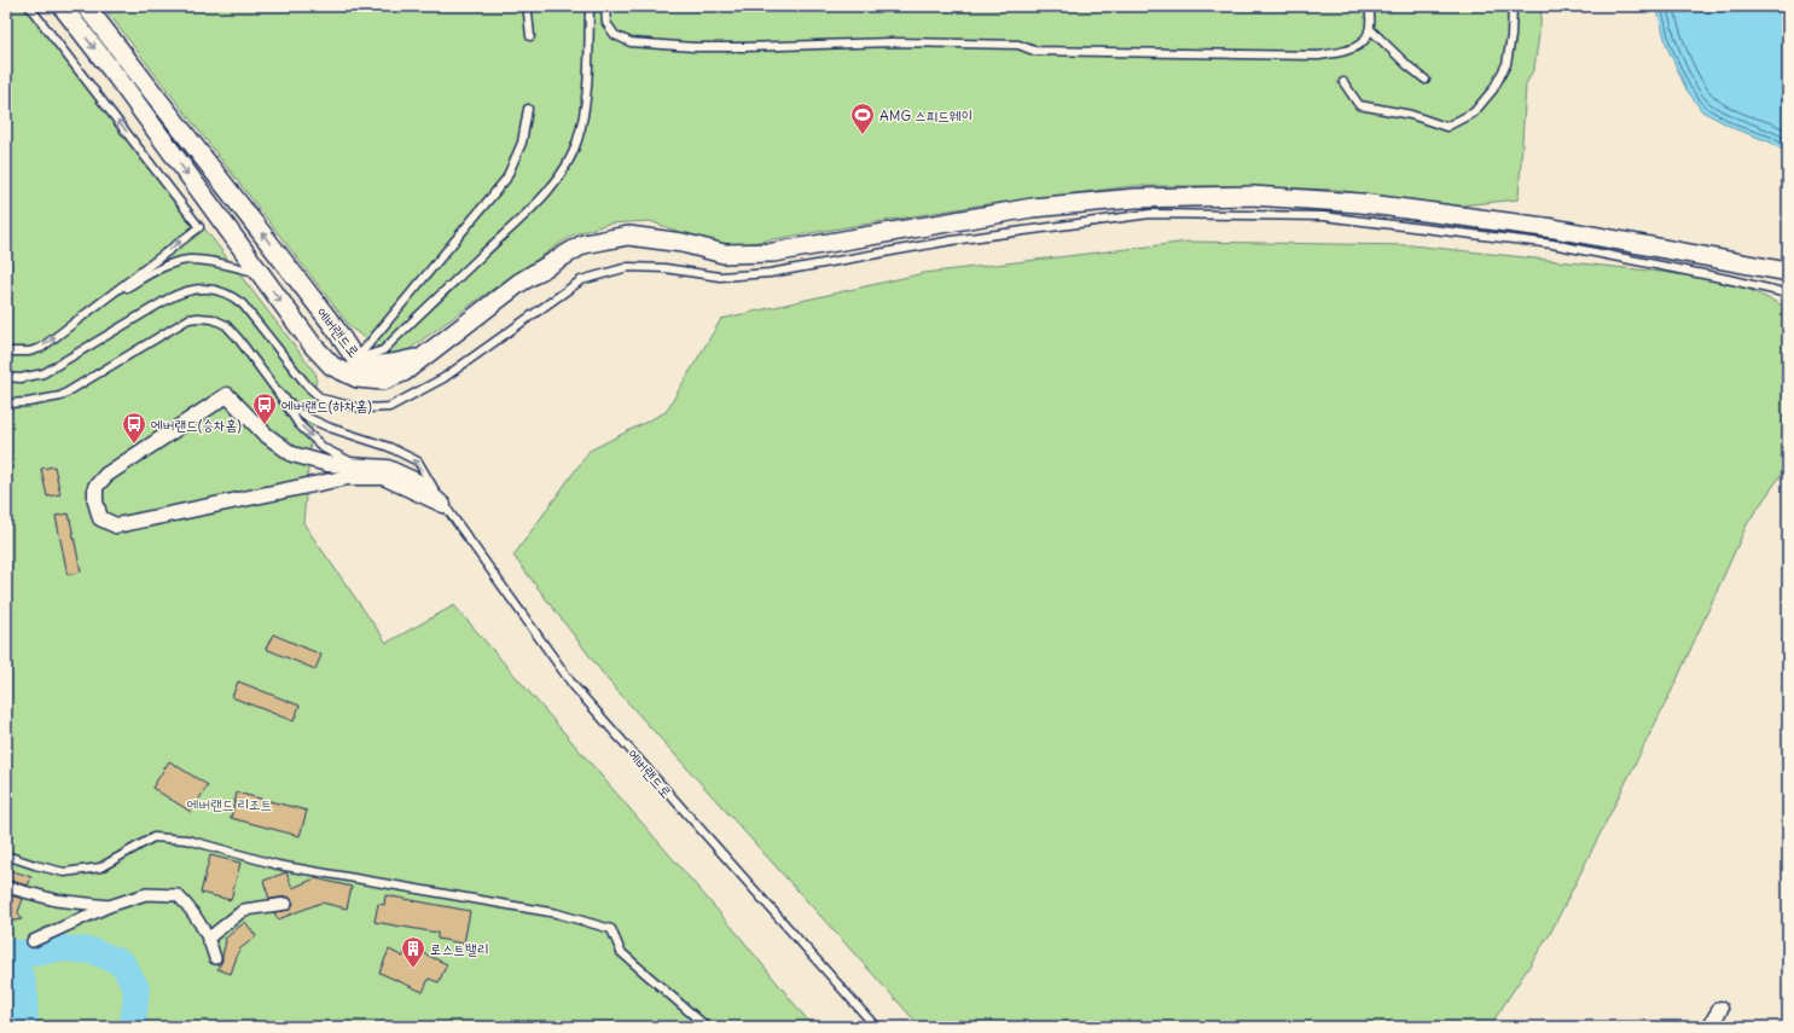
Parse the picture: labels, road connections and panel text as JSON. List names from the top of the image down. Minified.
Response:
{"streets":{"street":["에버랜드로"]},"parks":["에버랜드 리조트"],"places":{"sports":["AMG 스피드웨이"],"bus stop":["에버랜드(하차홈)","에버랜드(승차홈)"],"building":["로스트밸리"]}}
